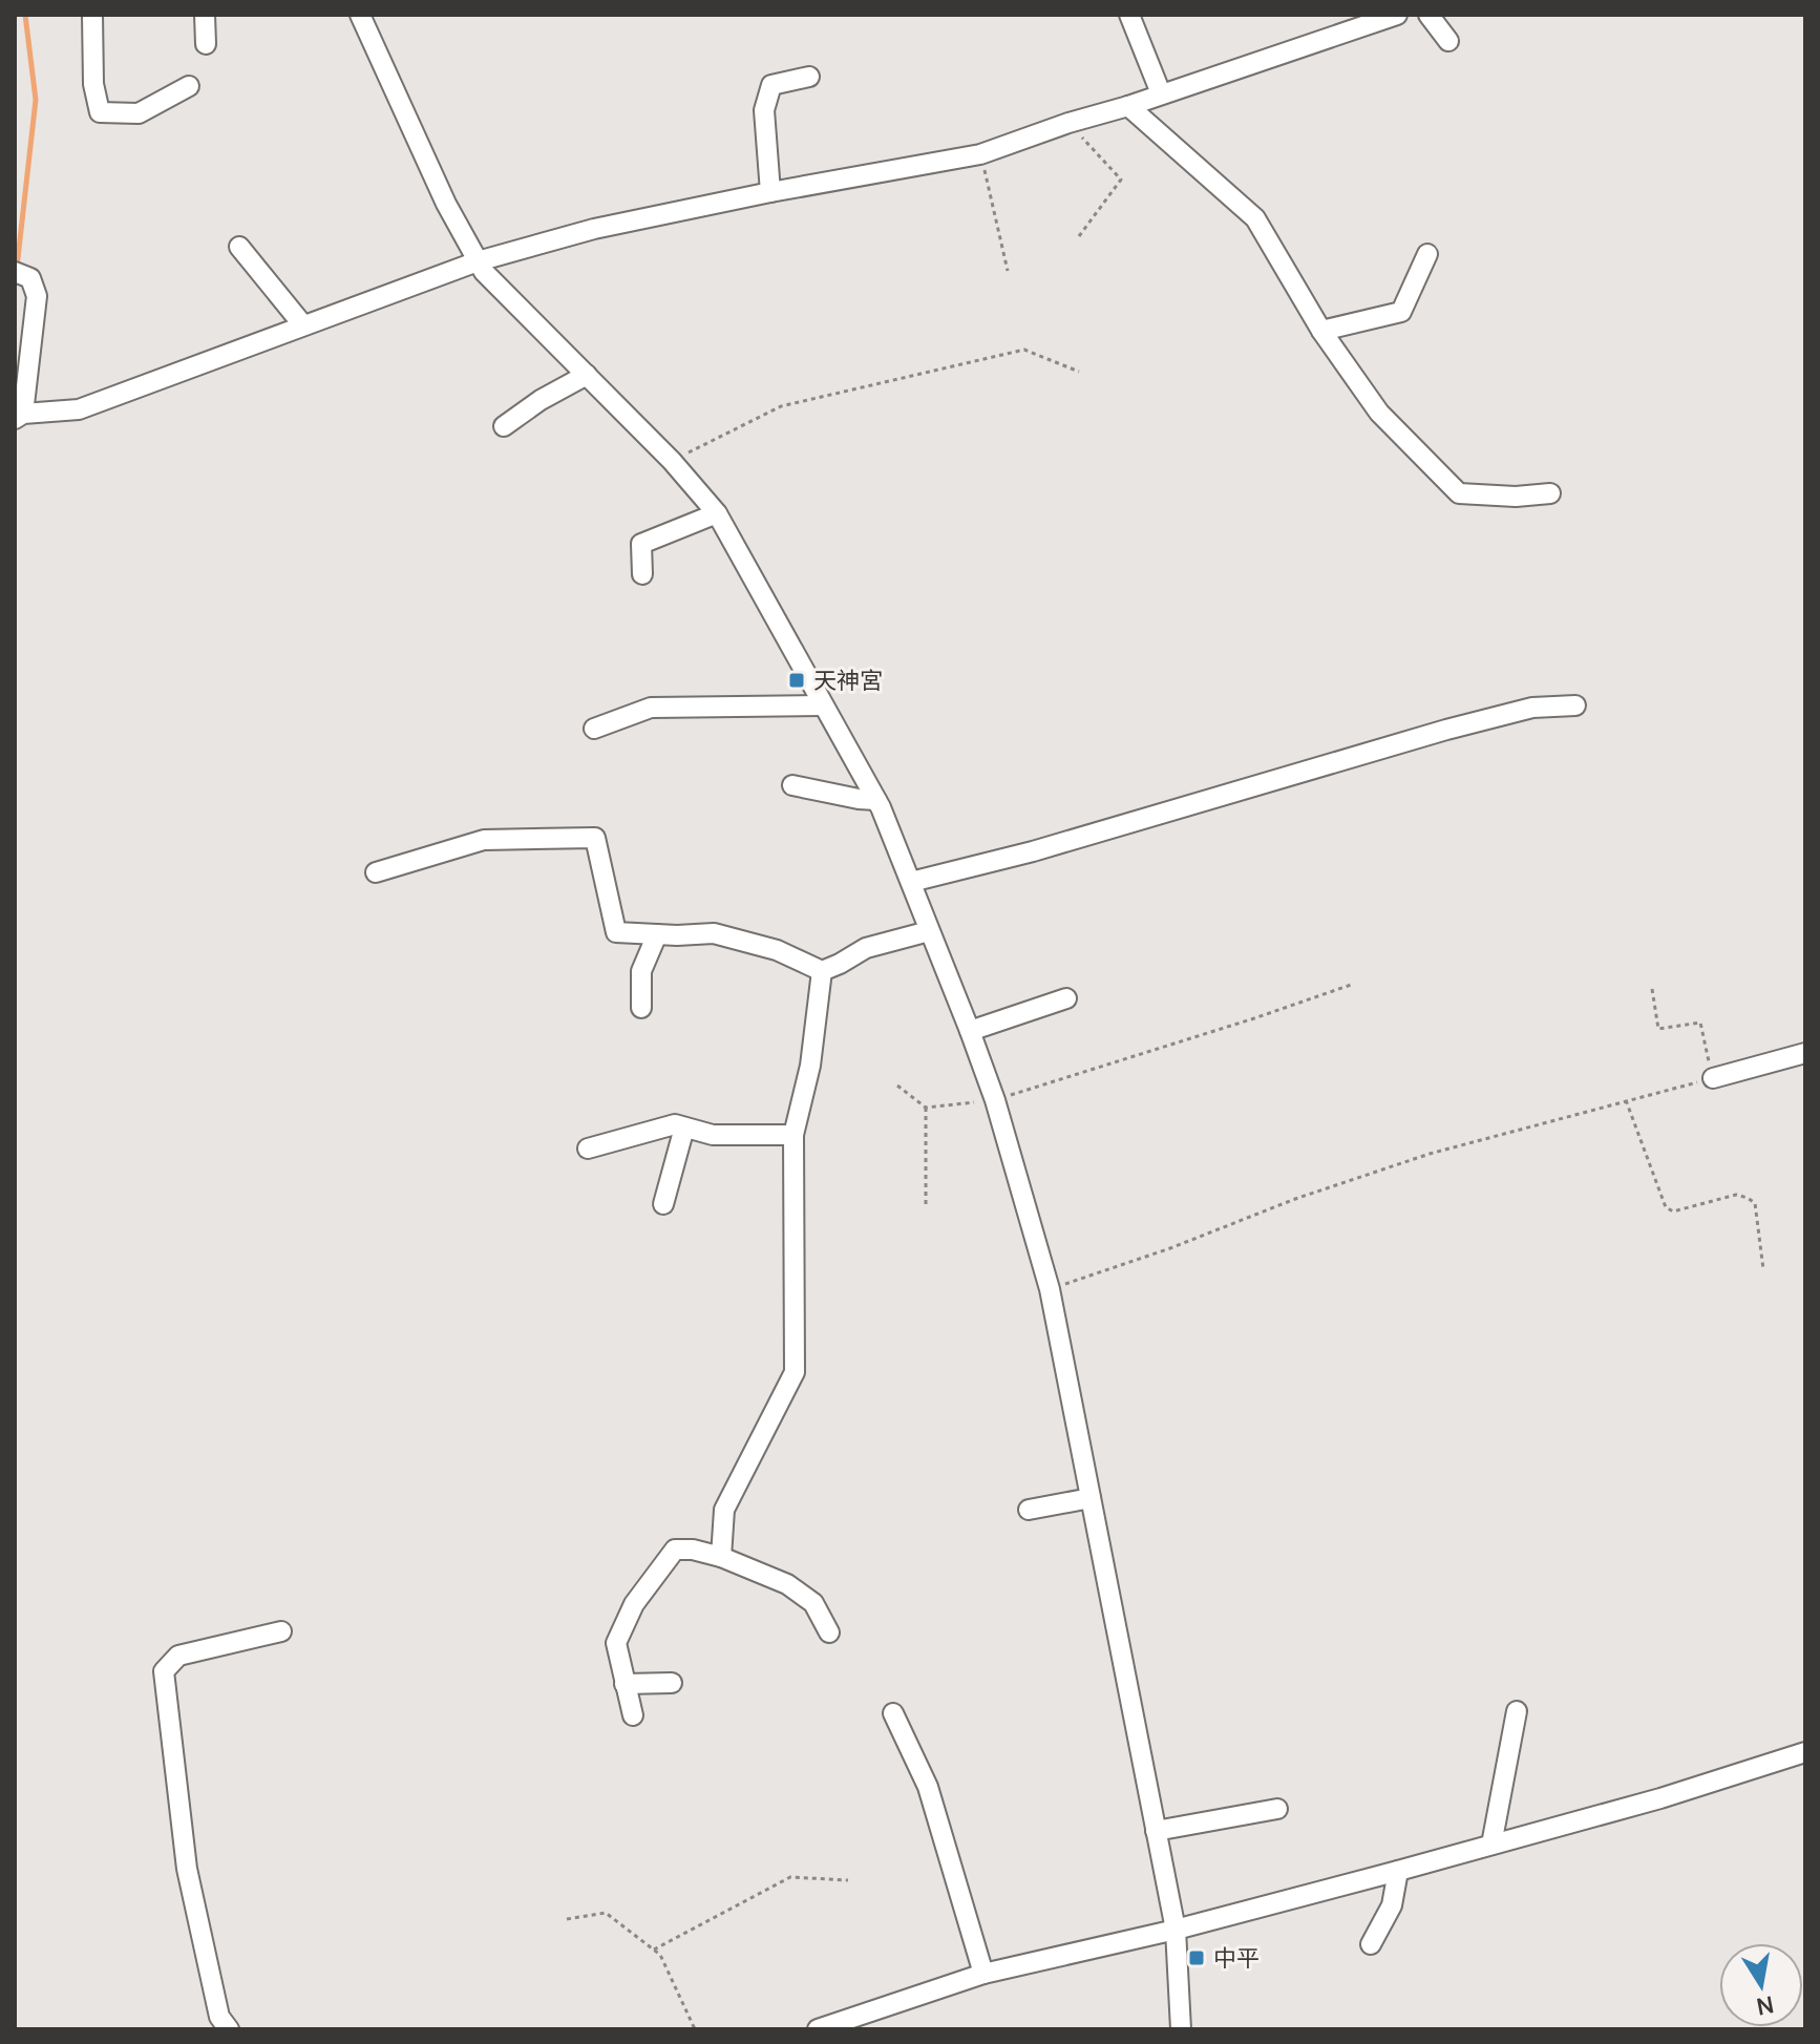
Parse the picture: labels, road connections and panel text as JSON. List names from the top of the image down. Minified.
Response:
{"places":{"transit":["天神宮","中平"]},"north":"bottom"}
